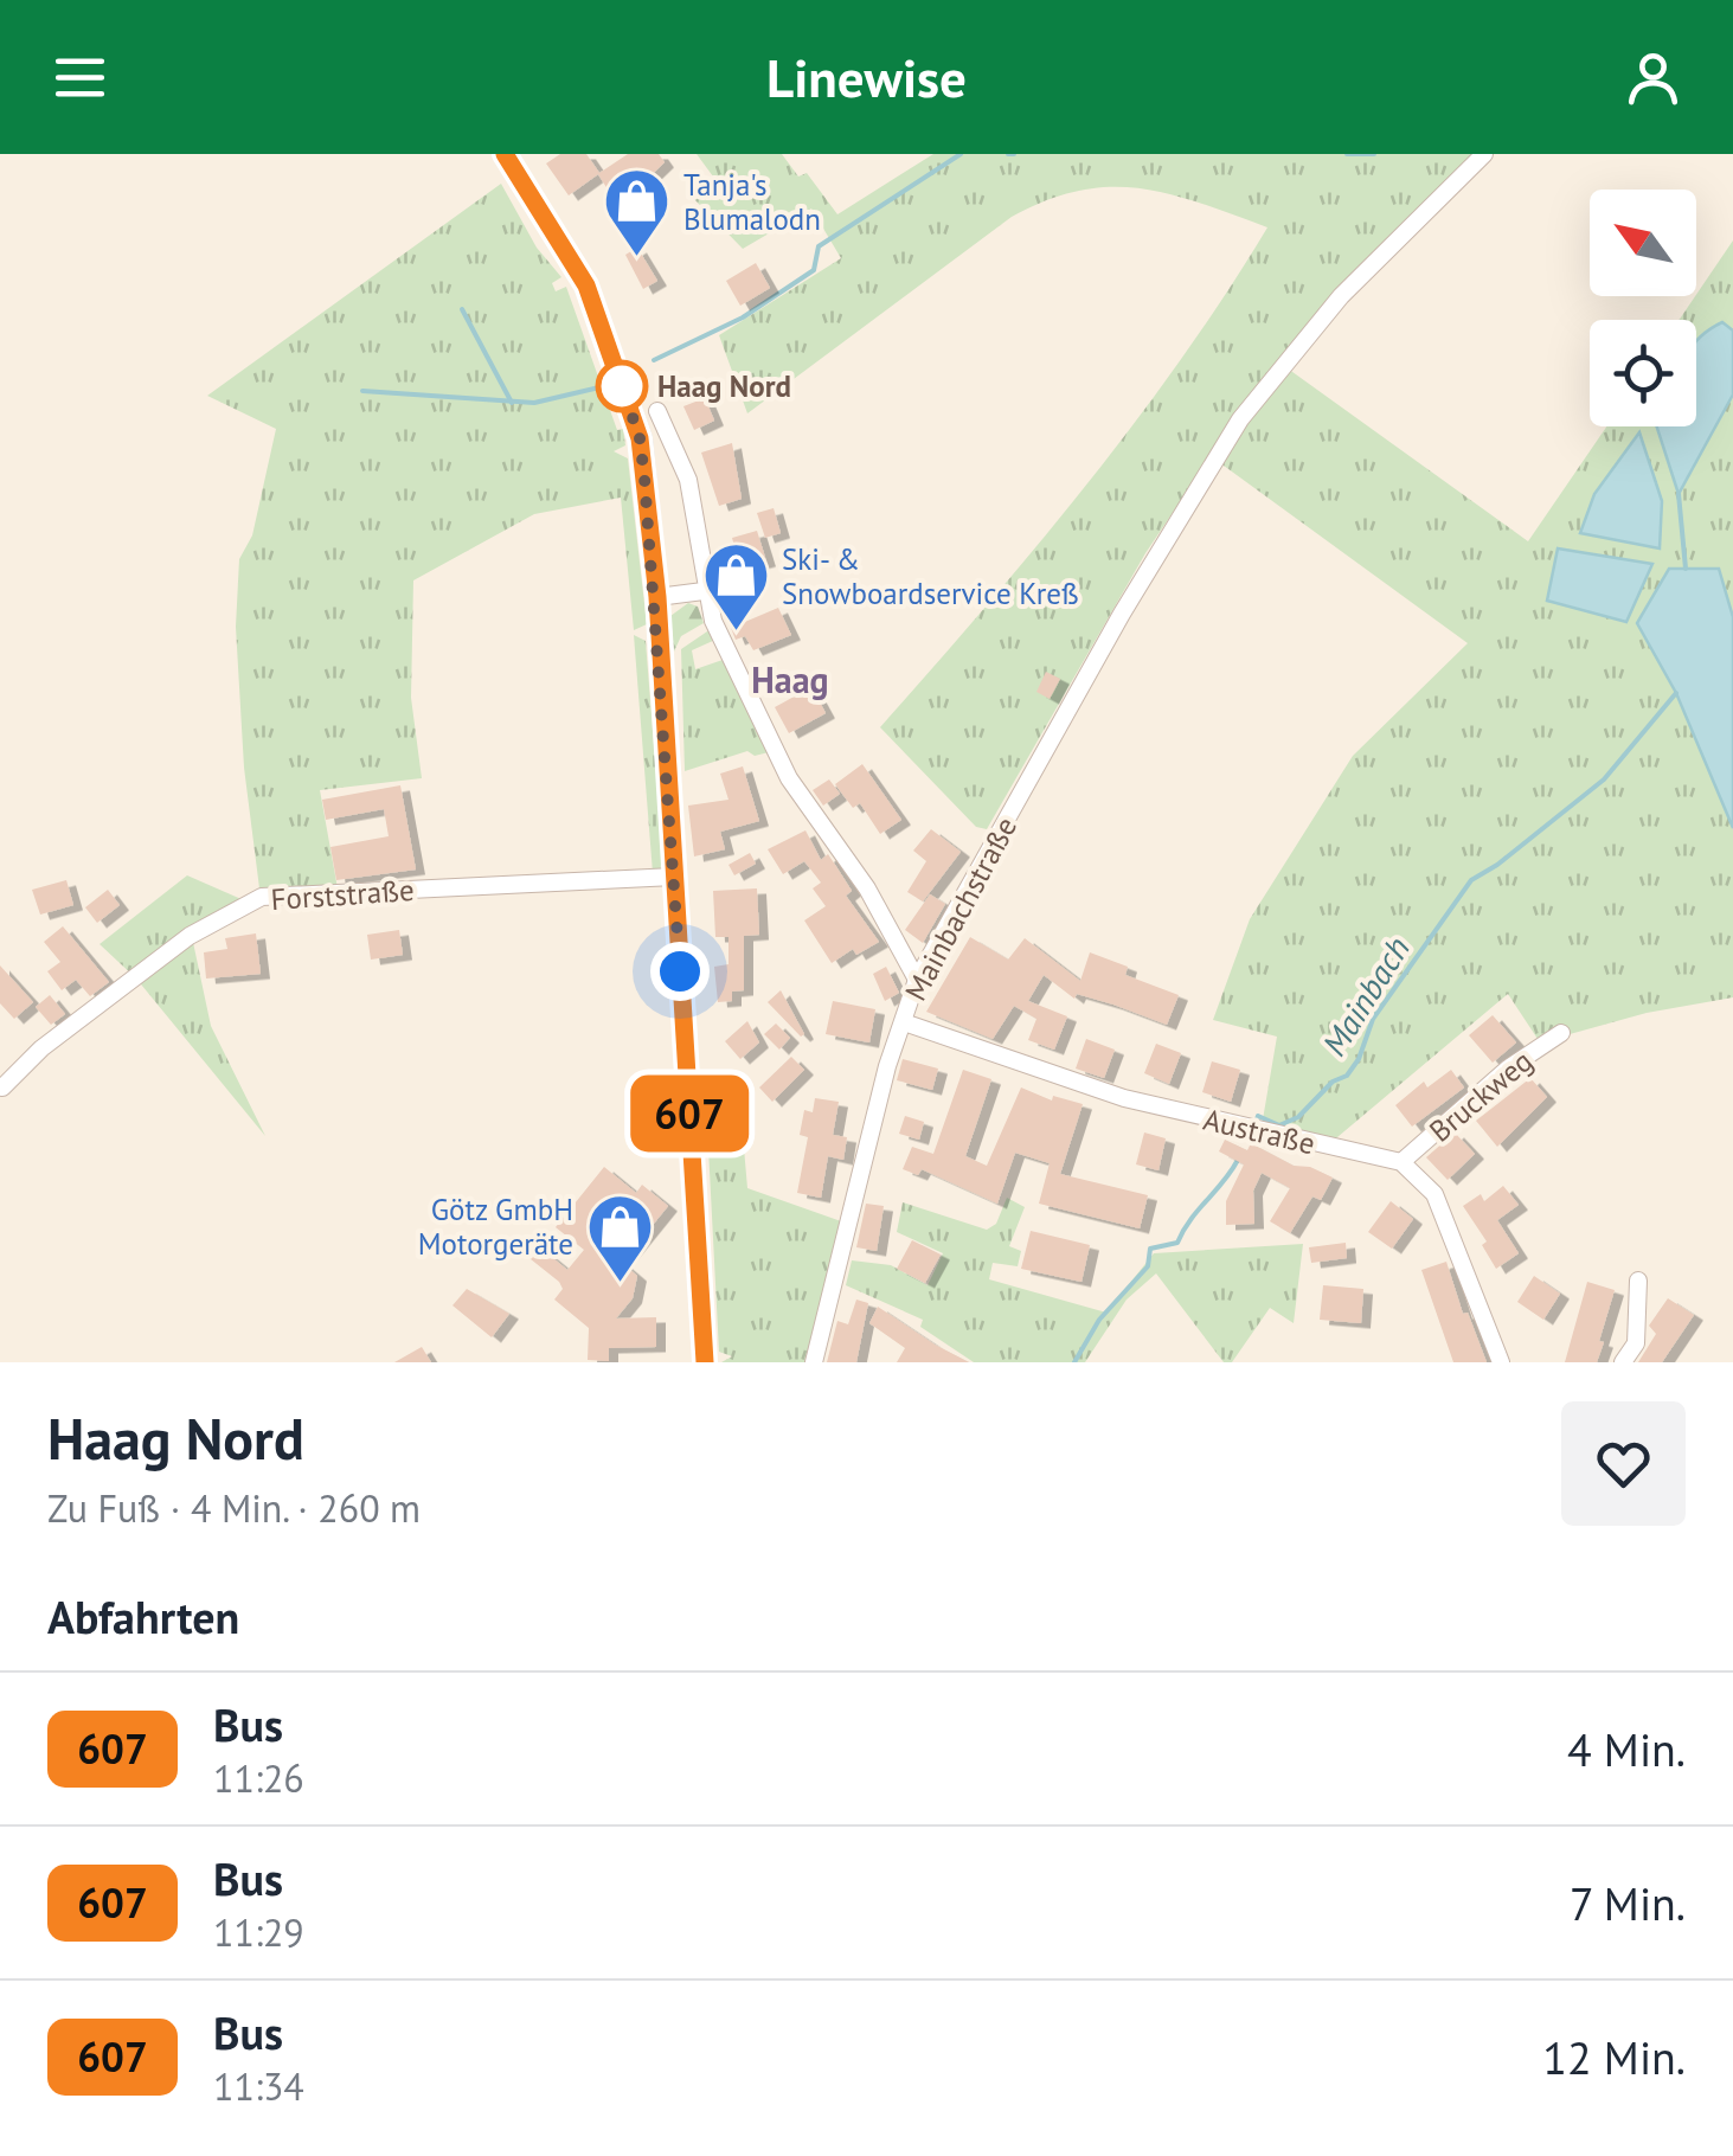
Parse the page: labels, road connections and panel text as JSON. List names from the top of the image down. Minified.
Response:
{"streets":{"street":["Forststraße","Mainbachstraße","Bruckweg","Austraße"]},"crossings":[["Mainbachstraße","Austraße"],["Bruckweg","Austraße"]],"districts":["Haag"],"water":["Mainbach"],"places":{"shop":["Tanja's Blumalodn","Ski- & Snowboardservice Kreß","Götz GmbH Motorgeräte"],"other":["Haag Nord"]},"lines":["bus line 607"],"north":"top left","page":{"header":"Linewise","on_map":"607","heading":[["Haag Nord","Zu Fuß · 4 Min. · 260 m"],"Abfahrten"],"list":[{"mark":"607","name":"Bus","note":"11:26","value":"4 Min."},{"mark":"607","name":"Bus","note":"11:29","value":"7 Min."},{"mark":"607","name":"Bus","note":"11:34","value":"12 Min."}]}}
